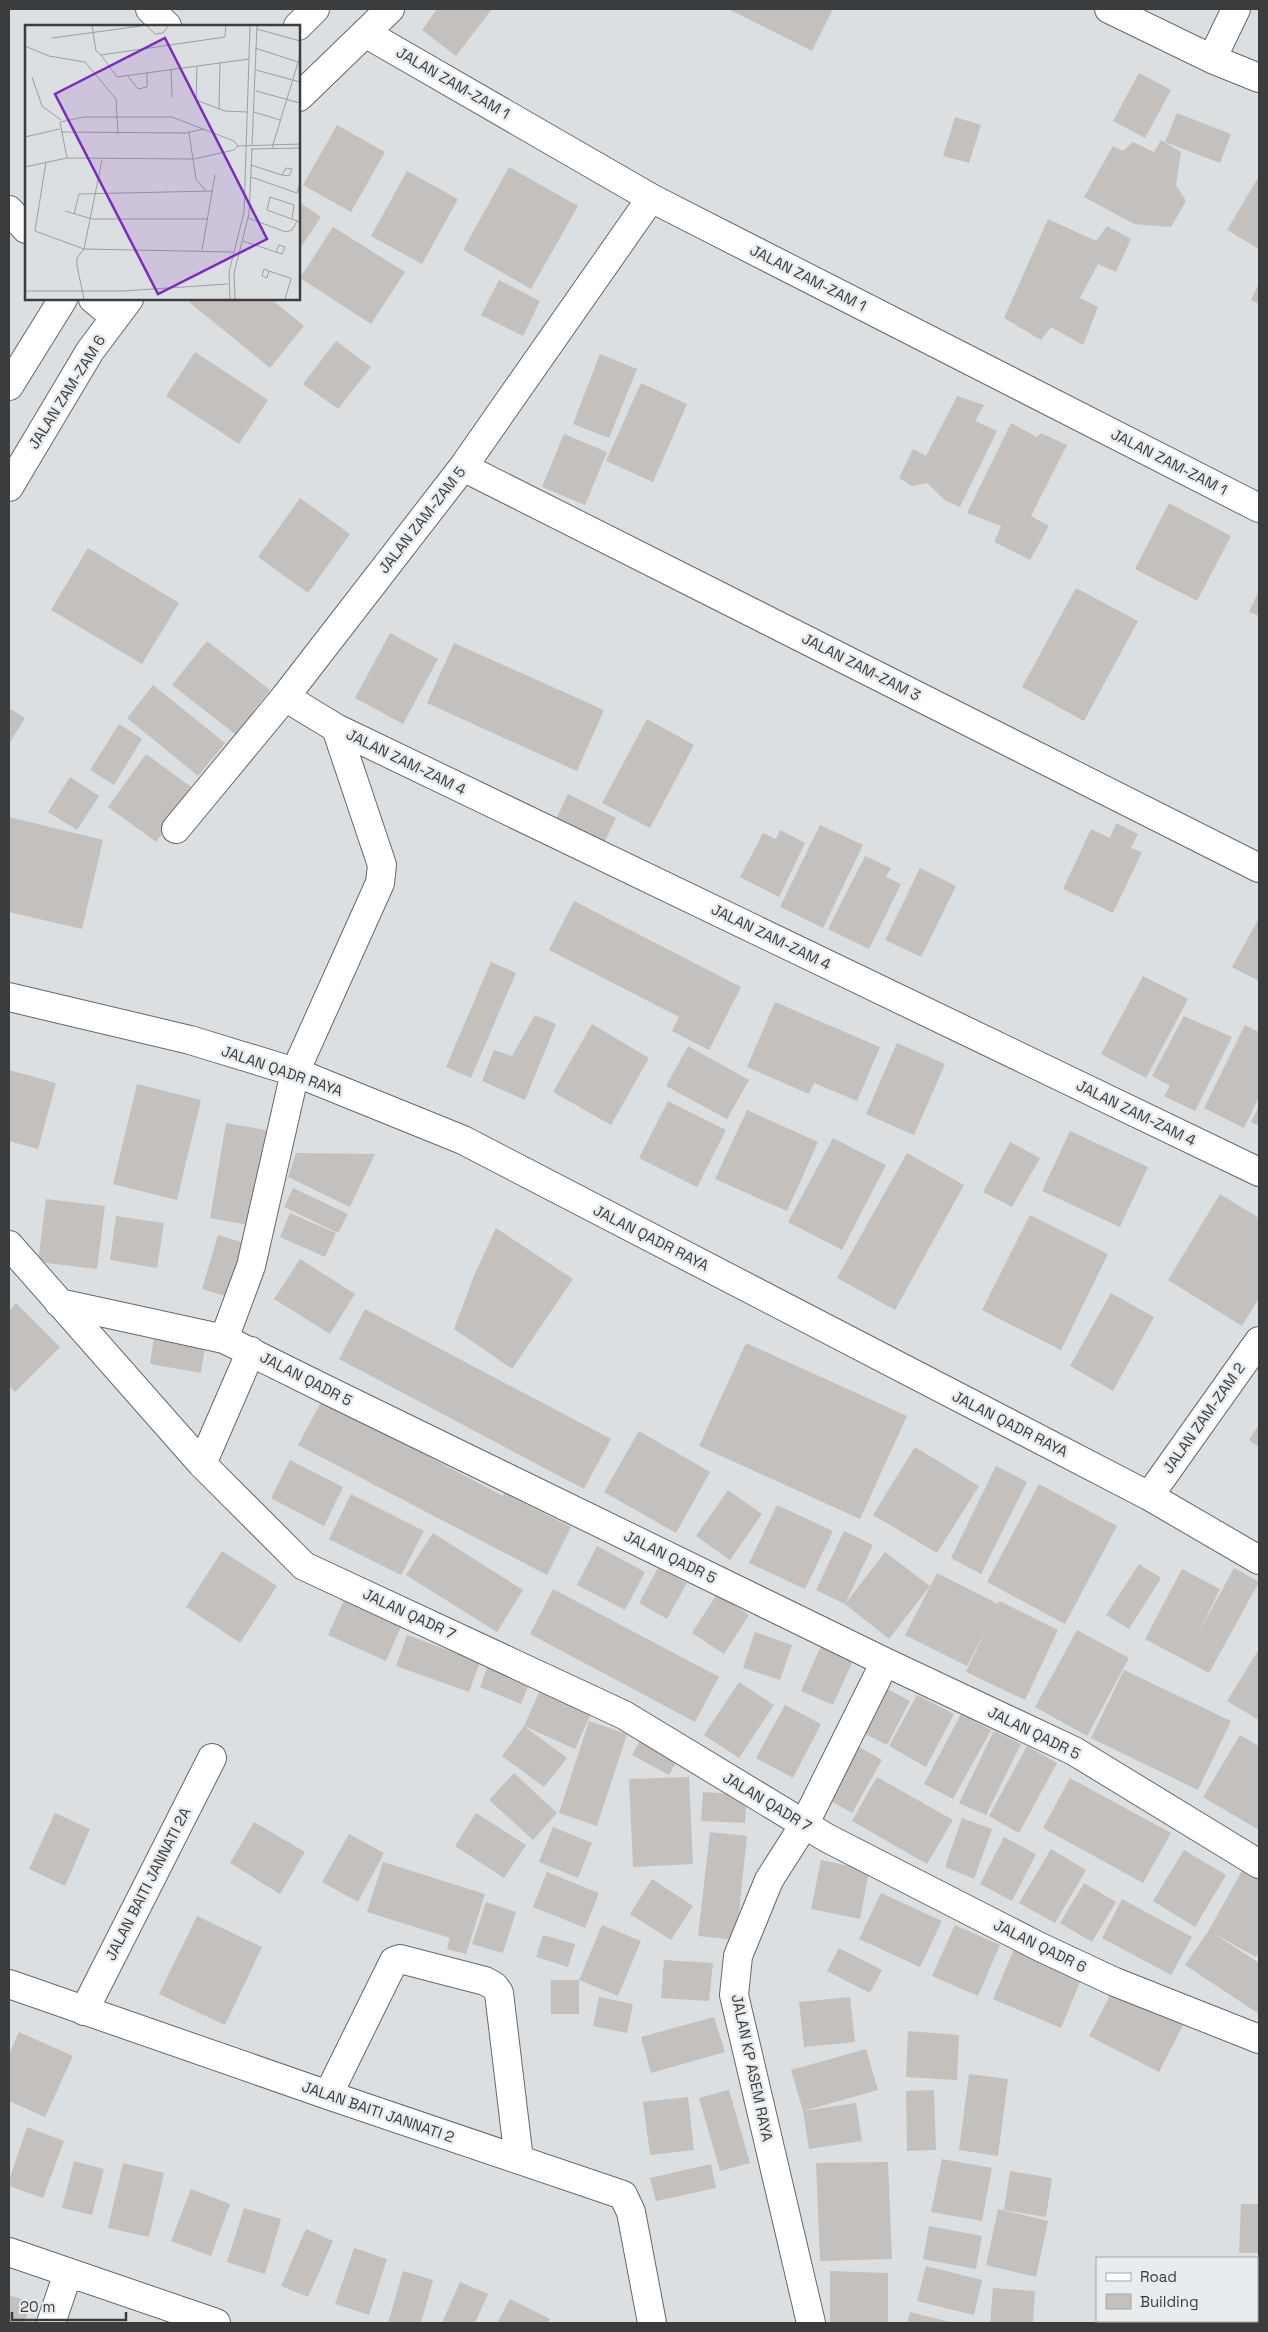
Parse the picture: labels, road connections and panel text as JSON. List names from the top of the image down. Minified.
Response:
{"streets":{"street":["JALAN ZAM-ZAM 1","JALAN ZAM-ZAM 6","JALAN ZAM-ZAM 5","JALAN ZAM-ZAM 3","JALAN ZAM-ZAM 4","JALAN QADR RAYA","JALAN QADR 5","JALAN ZAM-ZAM 2","JALAN QADR 7","JALAN BAITI JANNATI 2A","JALAN QADR 6","JALAN KP ASEM RAYA","JALAN BAITI JANNATI 2"]},"crossings":[["JALAN ZAM-ZAM 1","JALAN ZAM-ZAM 5"],["JALAN ZAM-ZAM 5","JALAN ZAM-ZAM 3"],["JALAN ZAM-ZAM 5","JALAN ZAM-ZAM 4"],["JALAN QADR RAYA","JALAN ZAM-ZAM 2"],["JALAN QADR 5","JALAN QADR 7"],["JALAN QADR 5","JALAN KP ASEM RAYA"],["JALAN QADR 7","JALAN QADR 6"],["JALAN QADR 7","JALAN KP ASEM RAYA"],["JALAN BAITI JANNATI 2A","JALAN BAITI JANNATI 2"],["JALAN QADR 6","JALAN KP ASEM RAYA"]],"legend":["Road","Building"],"scale_bar":"20 m"}
